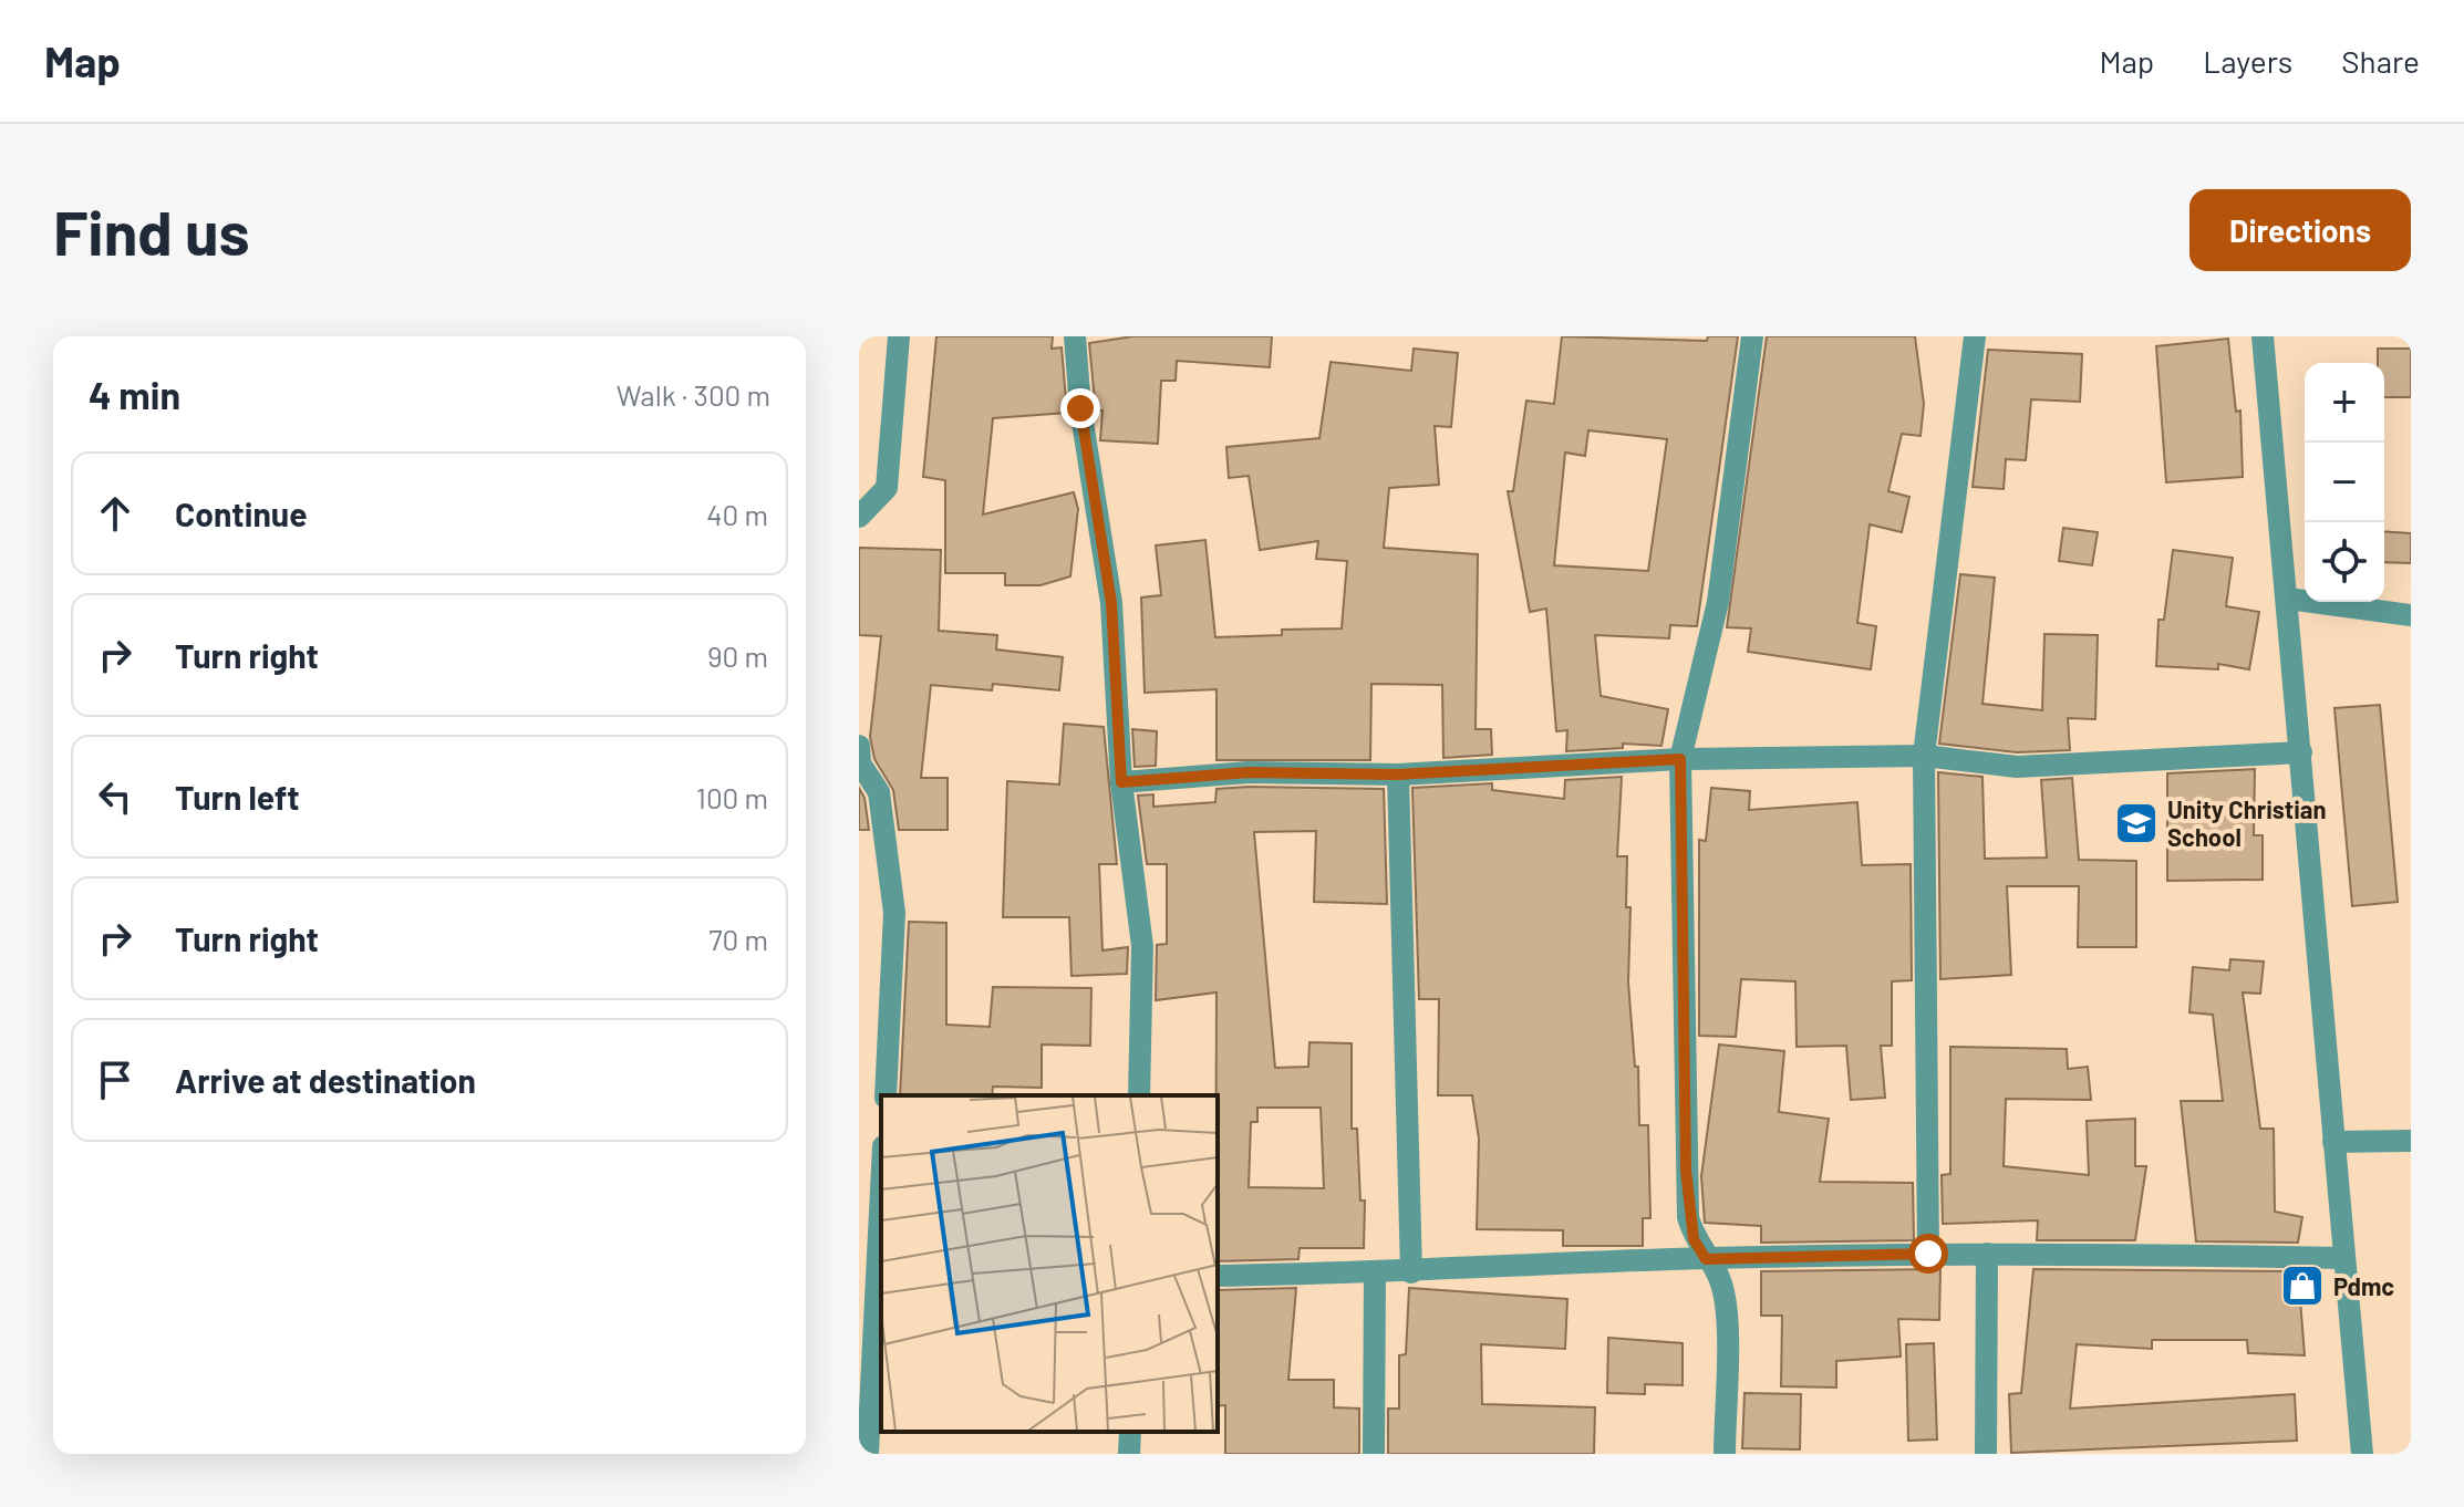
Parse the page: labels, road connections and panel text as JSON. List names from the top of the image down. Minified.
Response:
{"places":{"school or university":["Unity Christian School"],"shop":["Pdmc"]},"page":{"header":"Map","nav":["Map","Layers","Share"],"buttons":"Directions","title":"Find us","heading":["4 min","Walk · 300 m"],"map_buttons":["+","−"],"list":[["Continue","40 m"],["Turn right","90 m"],["Turn left","100 m"],["Turn right","70 m"],"Arrive at destination"]}}
